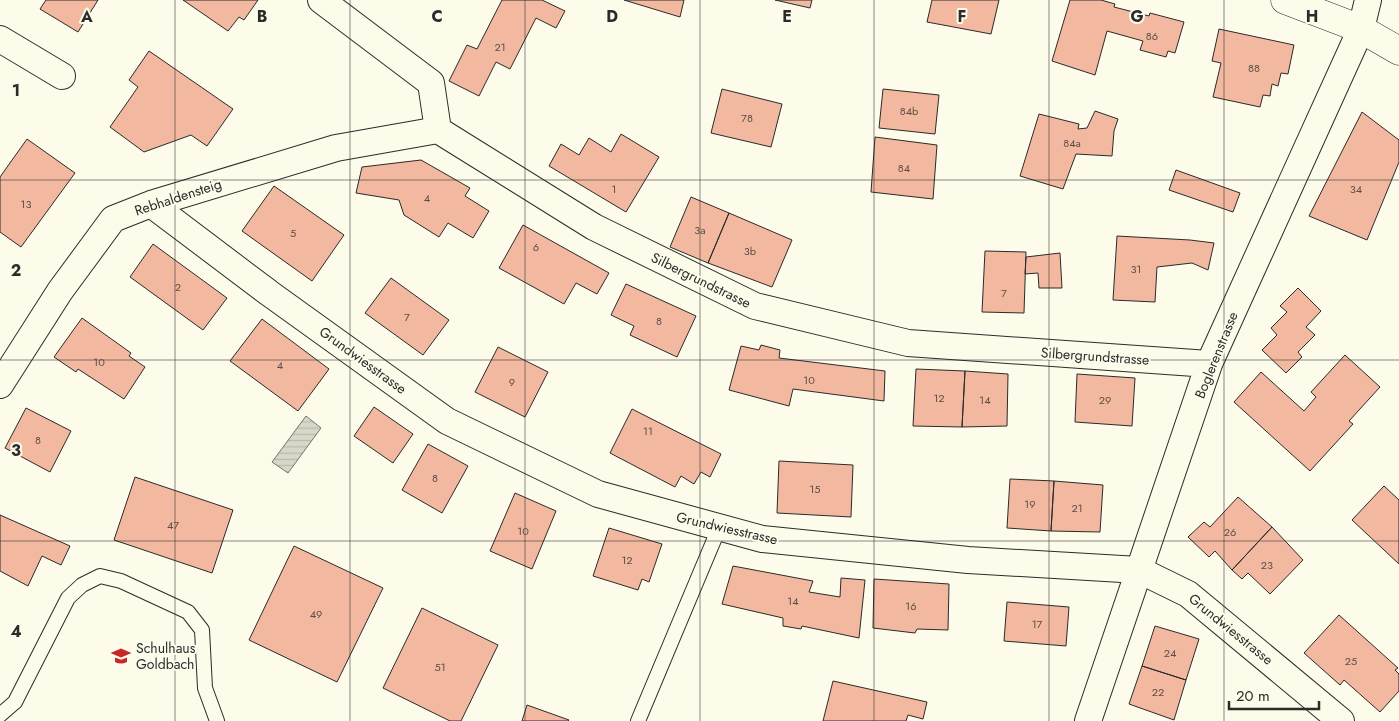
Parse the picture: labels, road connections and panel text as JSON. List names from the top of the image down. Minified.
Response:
{"streets":{"street":["Rebhaldensteig","Silbergrundstrasse","Boglerenstrasse","Grundwiesstrasse"]},"crossings":[["Rebhaldensteig","Silbergrundstrasse"],["Rebhaldensteig","Grundwiesstrasse"],["Silbergrundstrasse","Boglerenstrasse"],["Boglerenstrasse","Grundwiesstrasse"]],"places":{"school or university":["Schulhaus Goldbach"]},"house_numbers":["86","21","88","84b","78","84a","84","1","34","4","13","3a","5","6","3b","31","2","7","7","8","10","4","10","9","12","14","29","11","8","8","15","19","21","47","10","26","12","23","14","16","49","17","24","25","51","22"],"scale_bar":"20 m","grid":{"columns":["A","B","C","D","E","F","G","H"],"rows":["1","2","3","4"]}}
